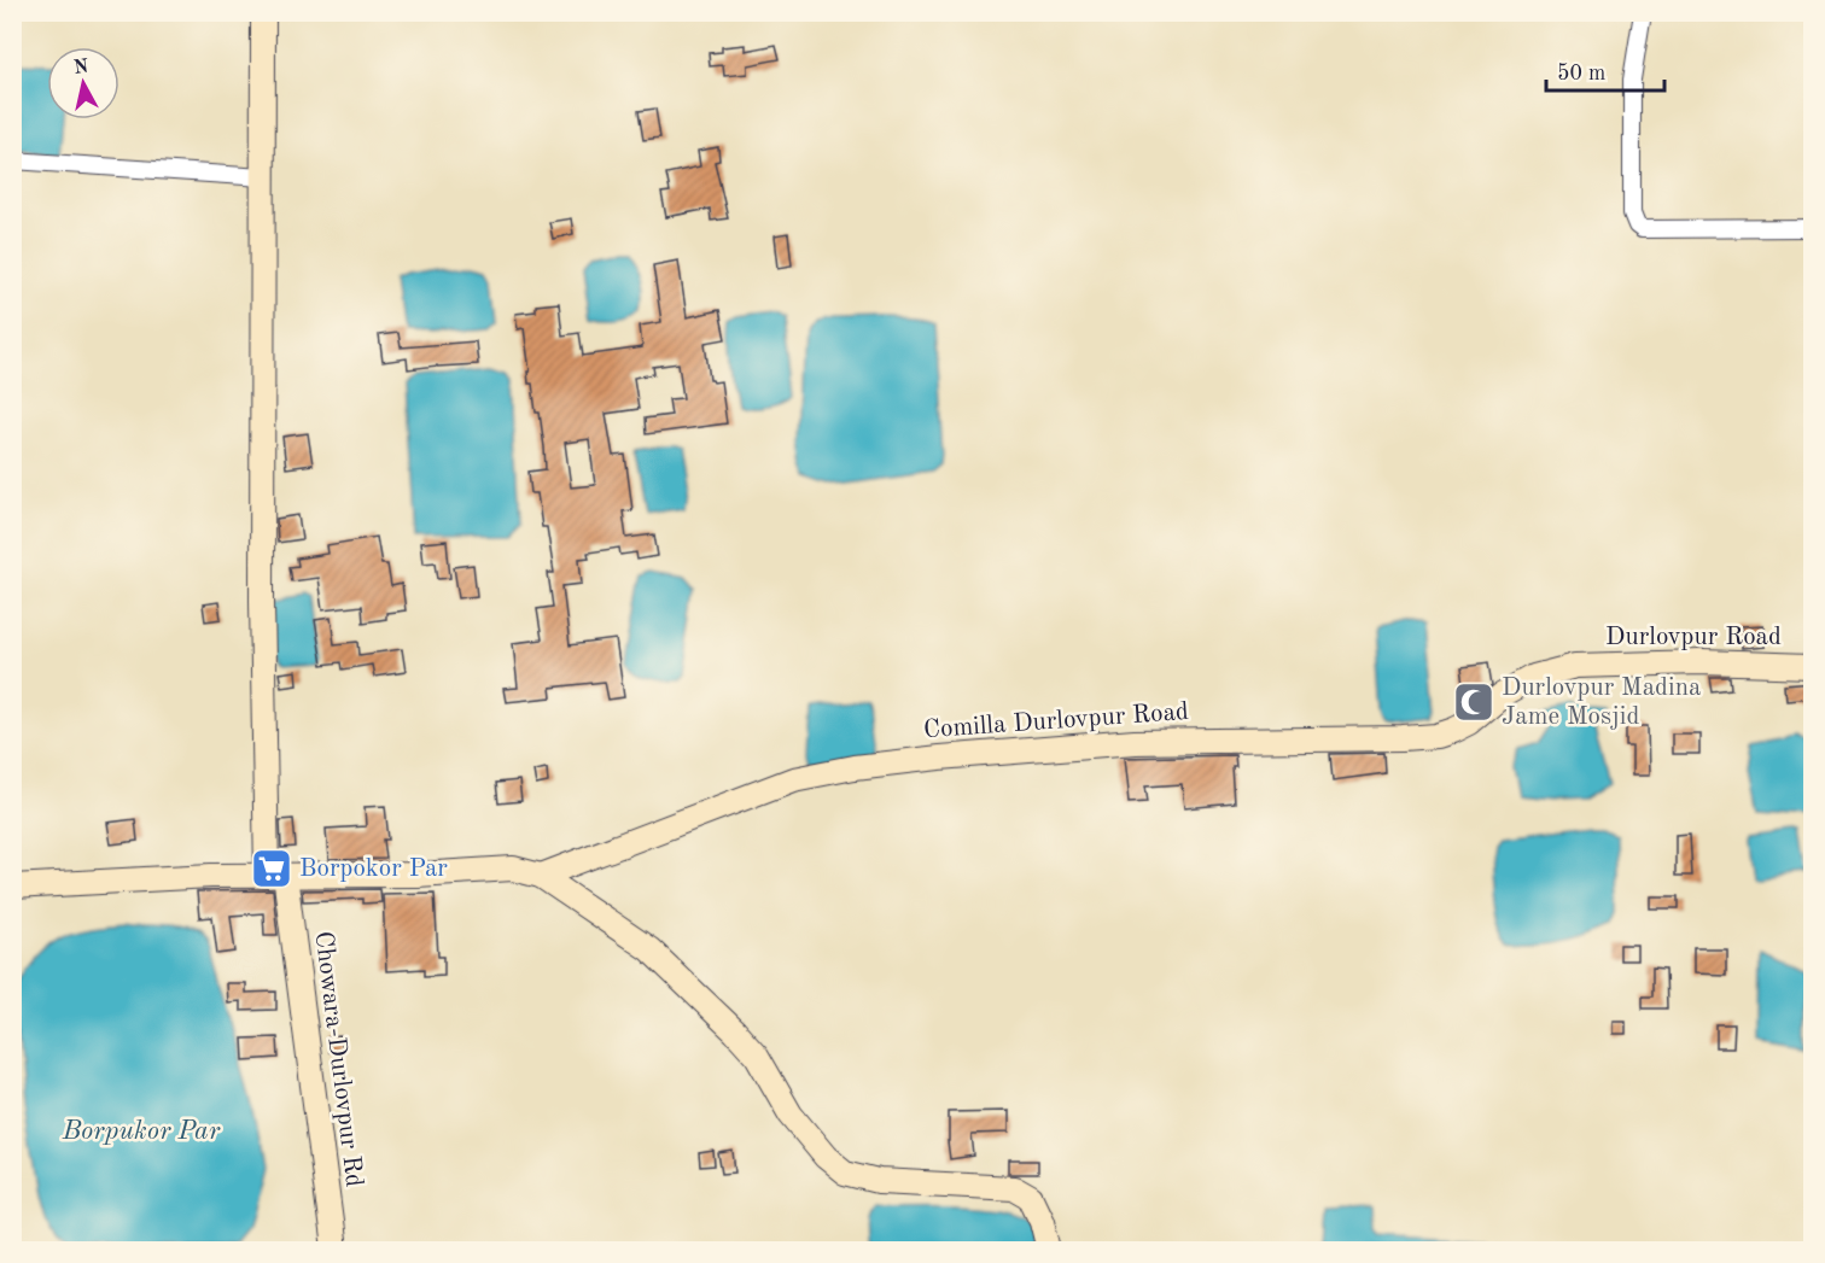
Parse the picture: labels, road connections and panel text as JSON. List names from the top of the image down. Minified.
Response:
{"streets":{"street":["Durlovpur Road","Comilla Durlovpur Road","Chowara-Durlovpur Rd"]},"crossings":[["Durlovpur Road","Comilla Durlovpur Road"]],"water":["Borpukor Par"],"places":{"mosque":["Durlovpur Madina Jame Mosjid"],"supermarket":["Borpokor Par"]},"scale_bar":"50 m","north":"top"}
